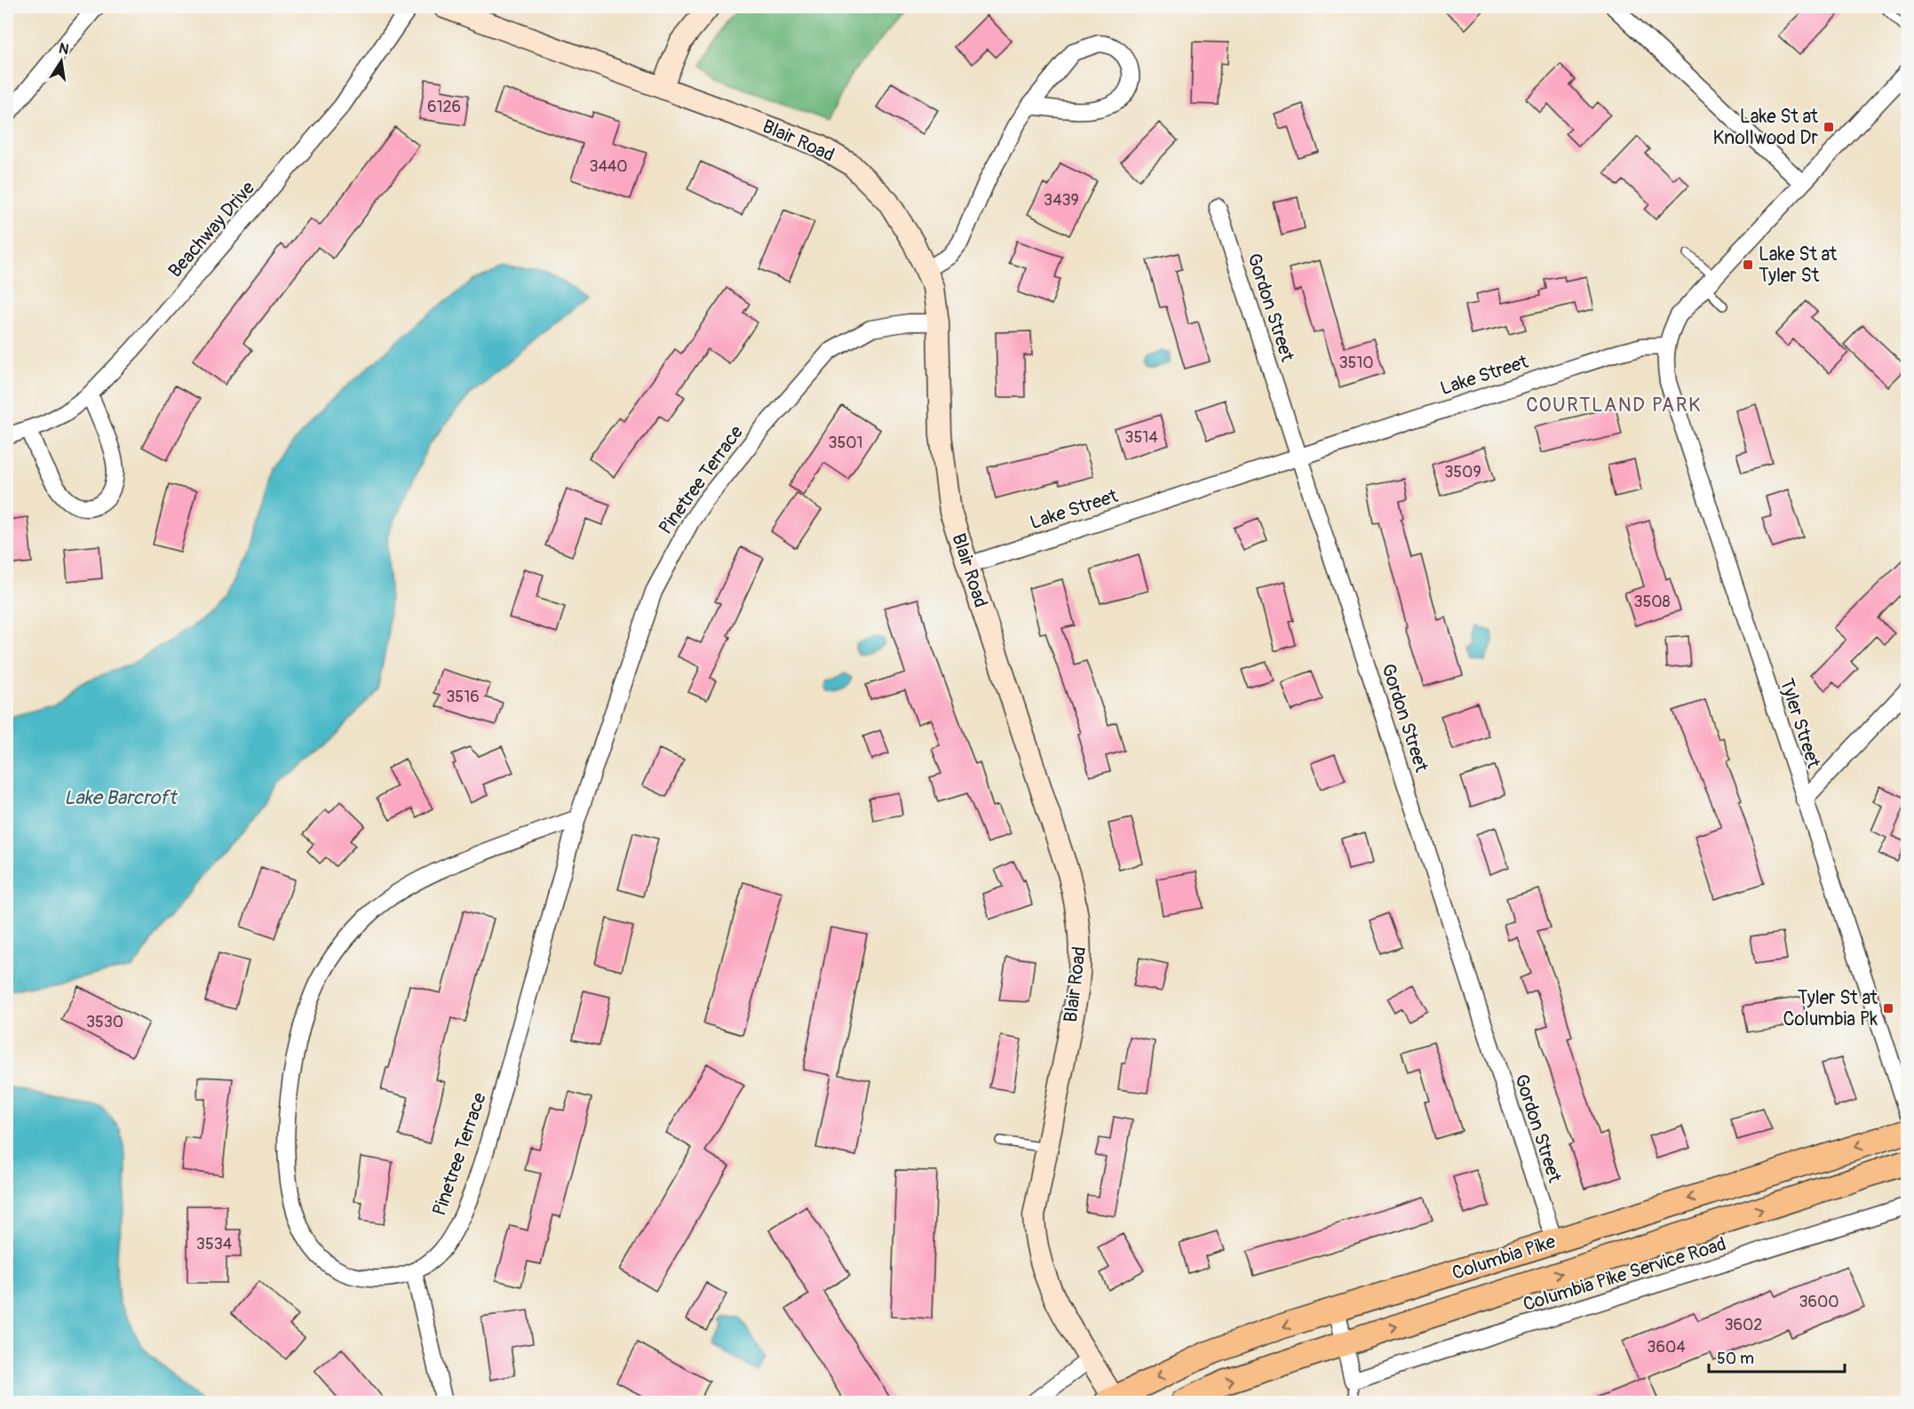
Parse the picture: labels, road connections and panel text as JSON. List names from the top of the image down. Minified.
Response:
{"streets":{"main road":["Columbia Pike"],"street":["Blair Road","Beachway Drive","Gordon Street","Lake Street","Pinetree Terrace","Tyler Street","Columbia Pike Service Road"]},"crossings":[["Blair Road","Lake Street"],["Blair Road","Pinetree Terrace"],["Blair Road","Columbia Pike"],["Gordon Street","Lake Street"],["Gordon Street","Columbia Pike"],["Lake Street","Tyler Street"]],"districts":["COURTLAND PARK"],"water":["Lake Barcroft"],"places":{"transit":["Lake St at Knollwood Dr","Lake St at Tyler St","Tyler St at Columbia Pk"]},"house_numbers":["6126","3440","3439","3510","3514","3501","3509","3508","3516","3530","3534","3600","3602","3604"],"scale_bar":"50 m","north":"top"}
